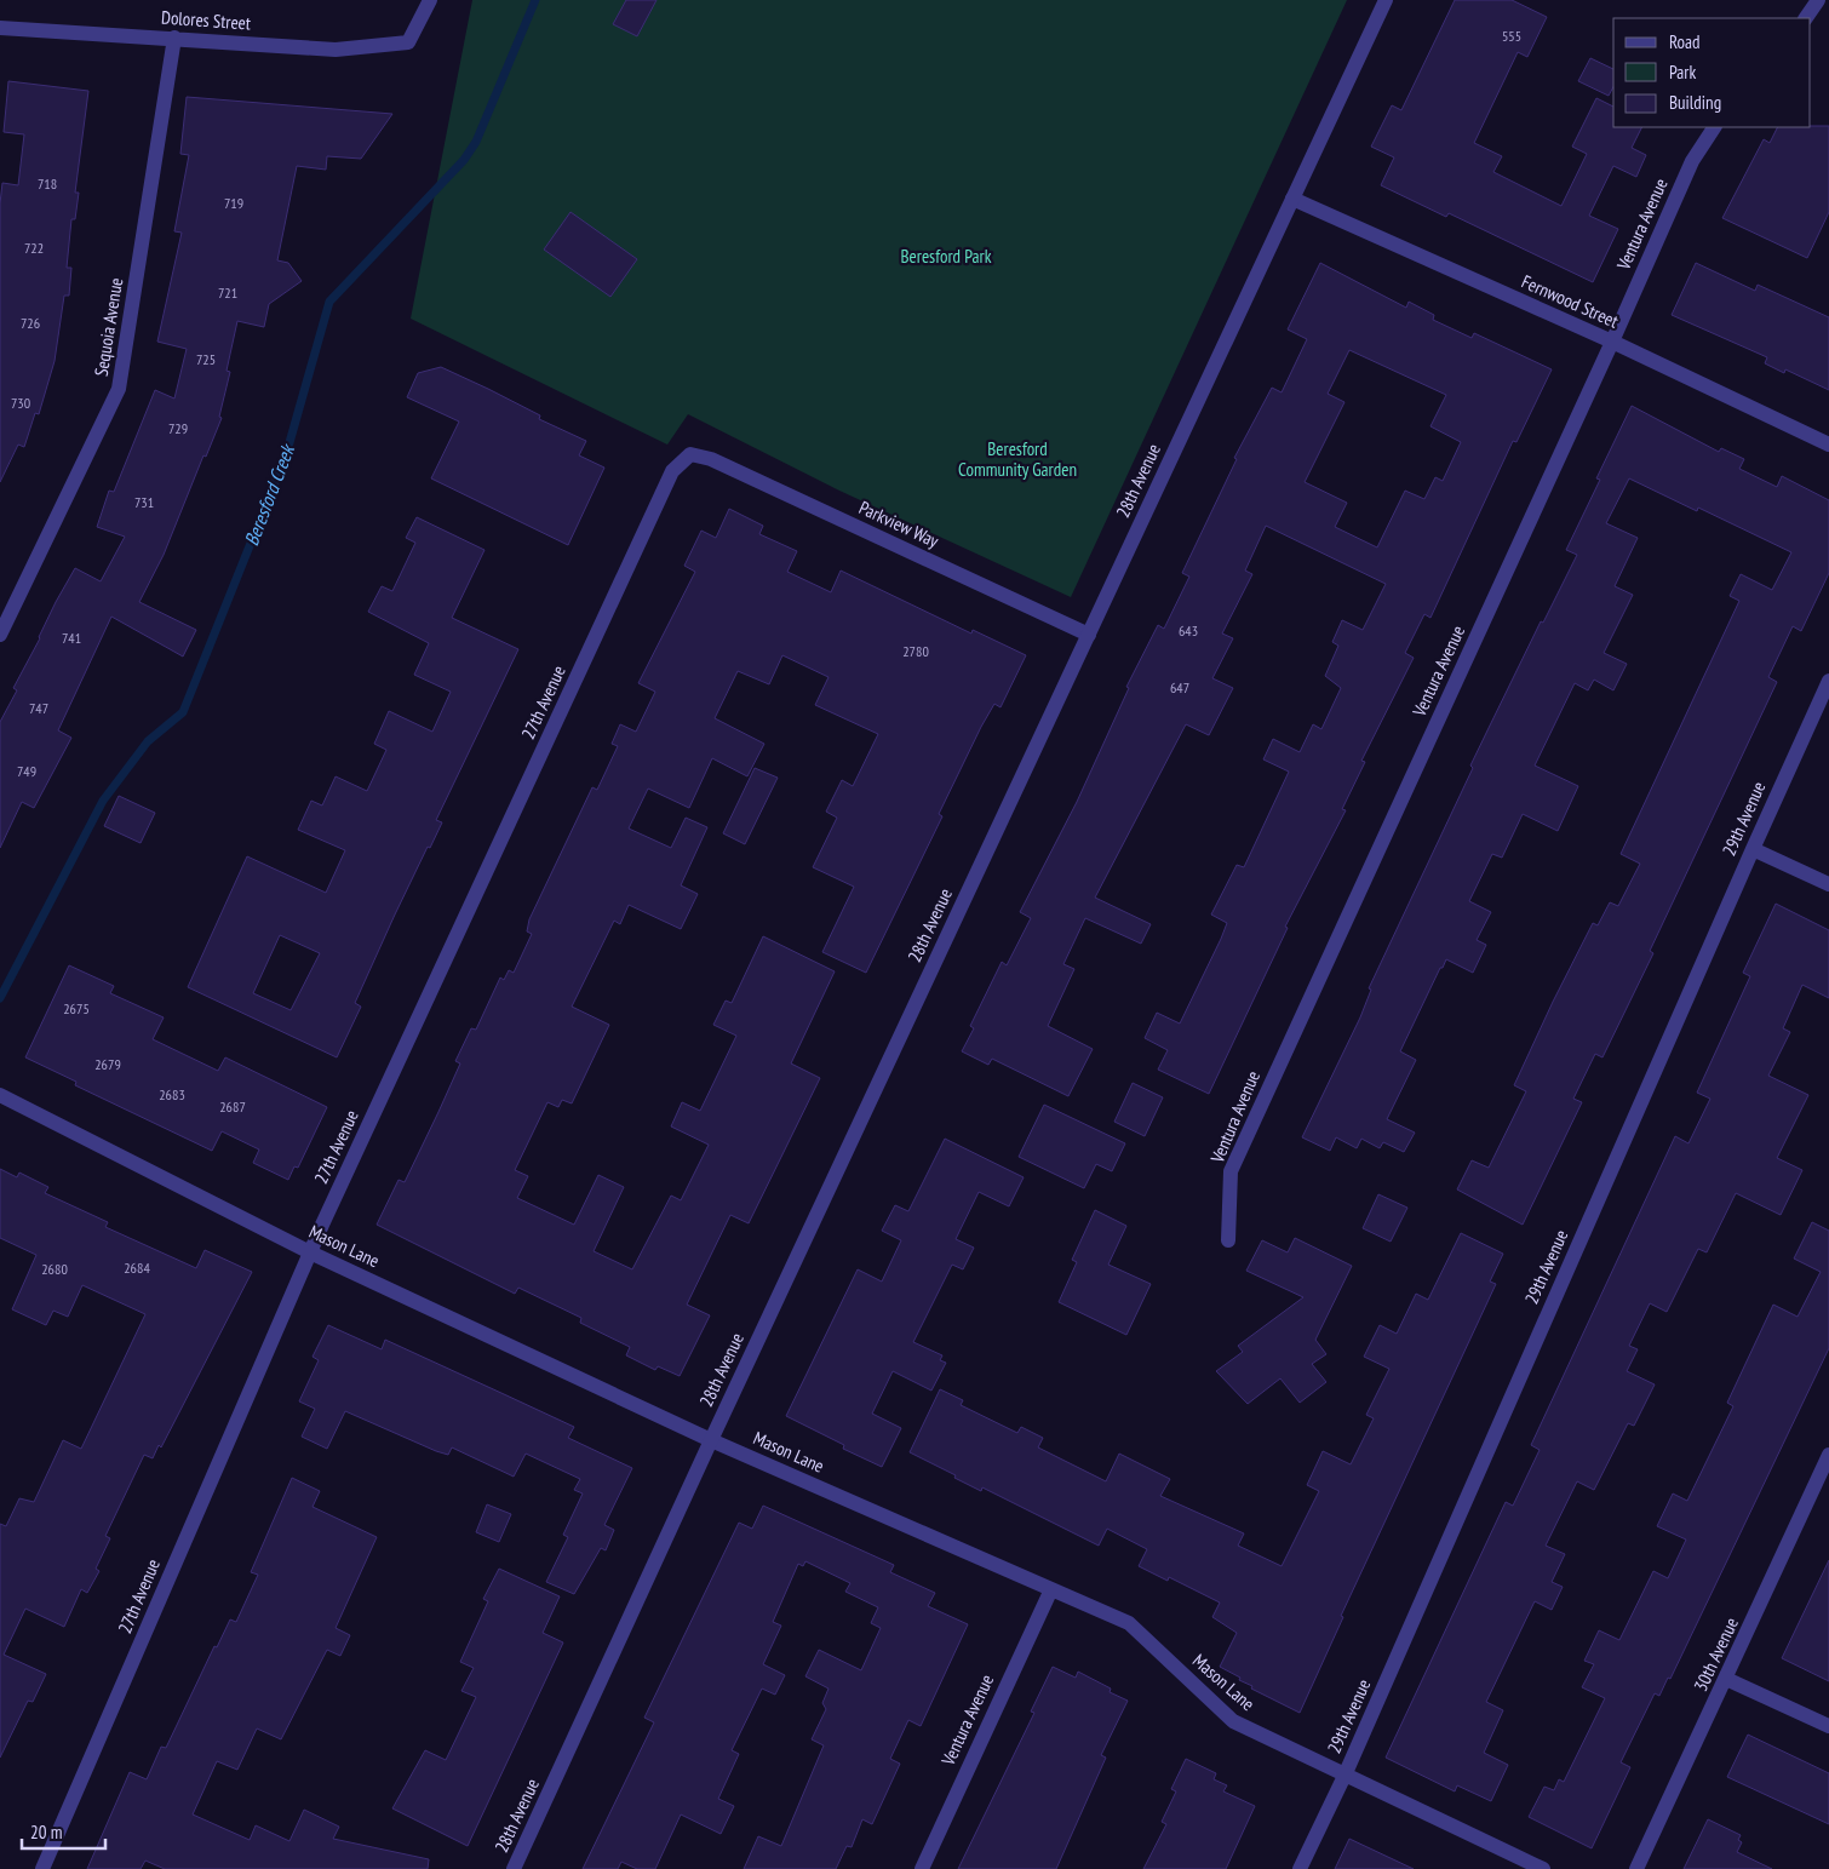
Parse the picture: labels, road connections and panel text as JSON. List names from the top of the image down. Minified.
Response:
{"streets":{"street":["Dolores Street","Ventura Avenue","Fernwood Street","Sequoia Avenue","28th Avenue","Parkview Way","27th Avenue","29th Avenue","Mason Lane","30th Avenue"]},"crossings":[["Dolores Street","Sequoia Avenue"],["Ventura Avenue","Fernwood Street"],["Ventura Avenue","Mason Lane"],["Fernwood Street","28th Avenue"],["28th Avenue","Parkview Way"],["28th Avenue","Mason Lane"],["Parkview Way","27th Avenue"],["27th Avenue","Mason Lane"],["29th Avenue","Mason Lane"]],"water":["Beresford Creek"],"parks":["Beresford Park","Beresford Community Garden"],"house_numbers":["555","718","719","722","721","726","725","730","729","731","643","741","2780","647","747","749","2675","2679","2683","2687","2684","2680"],"legend":["Road","Park","Building"],"scale_bar":"20 m"}
